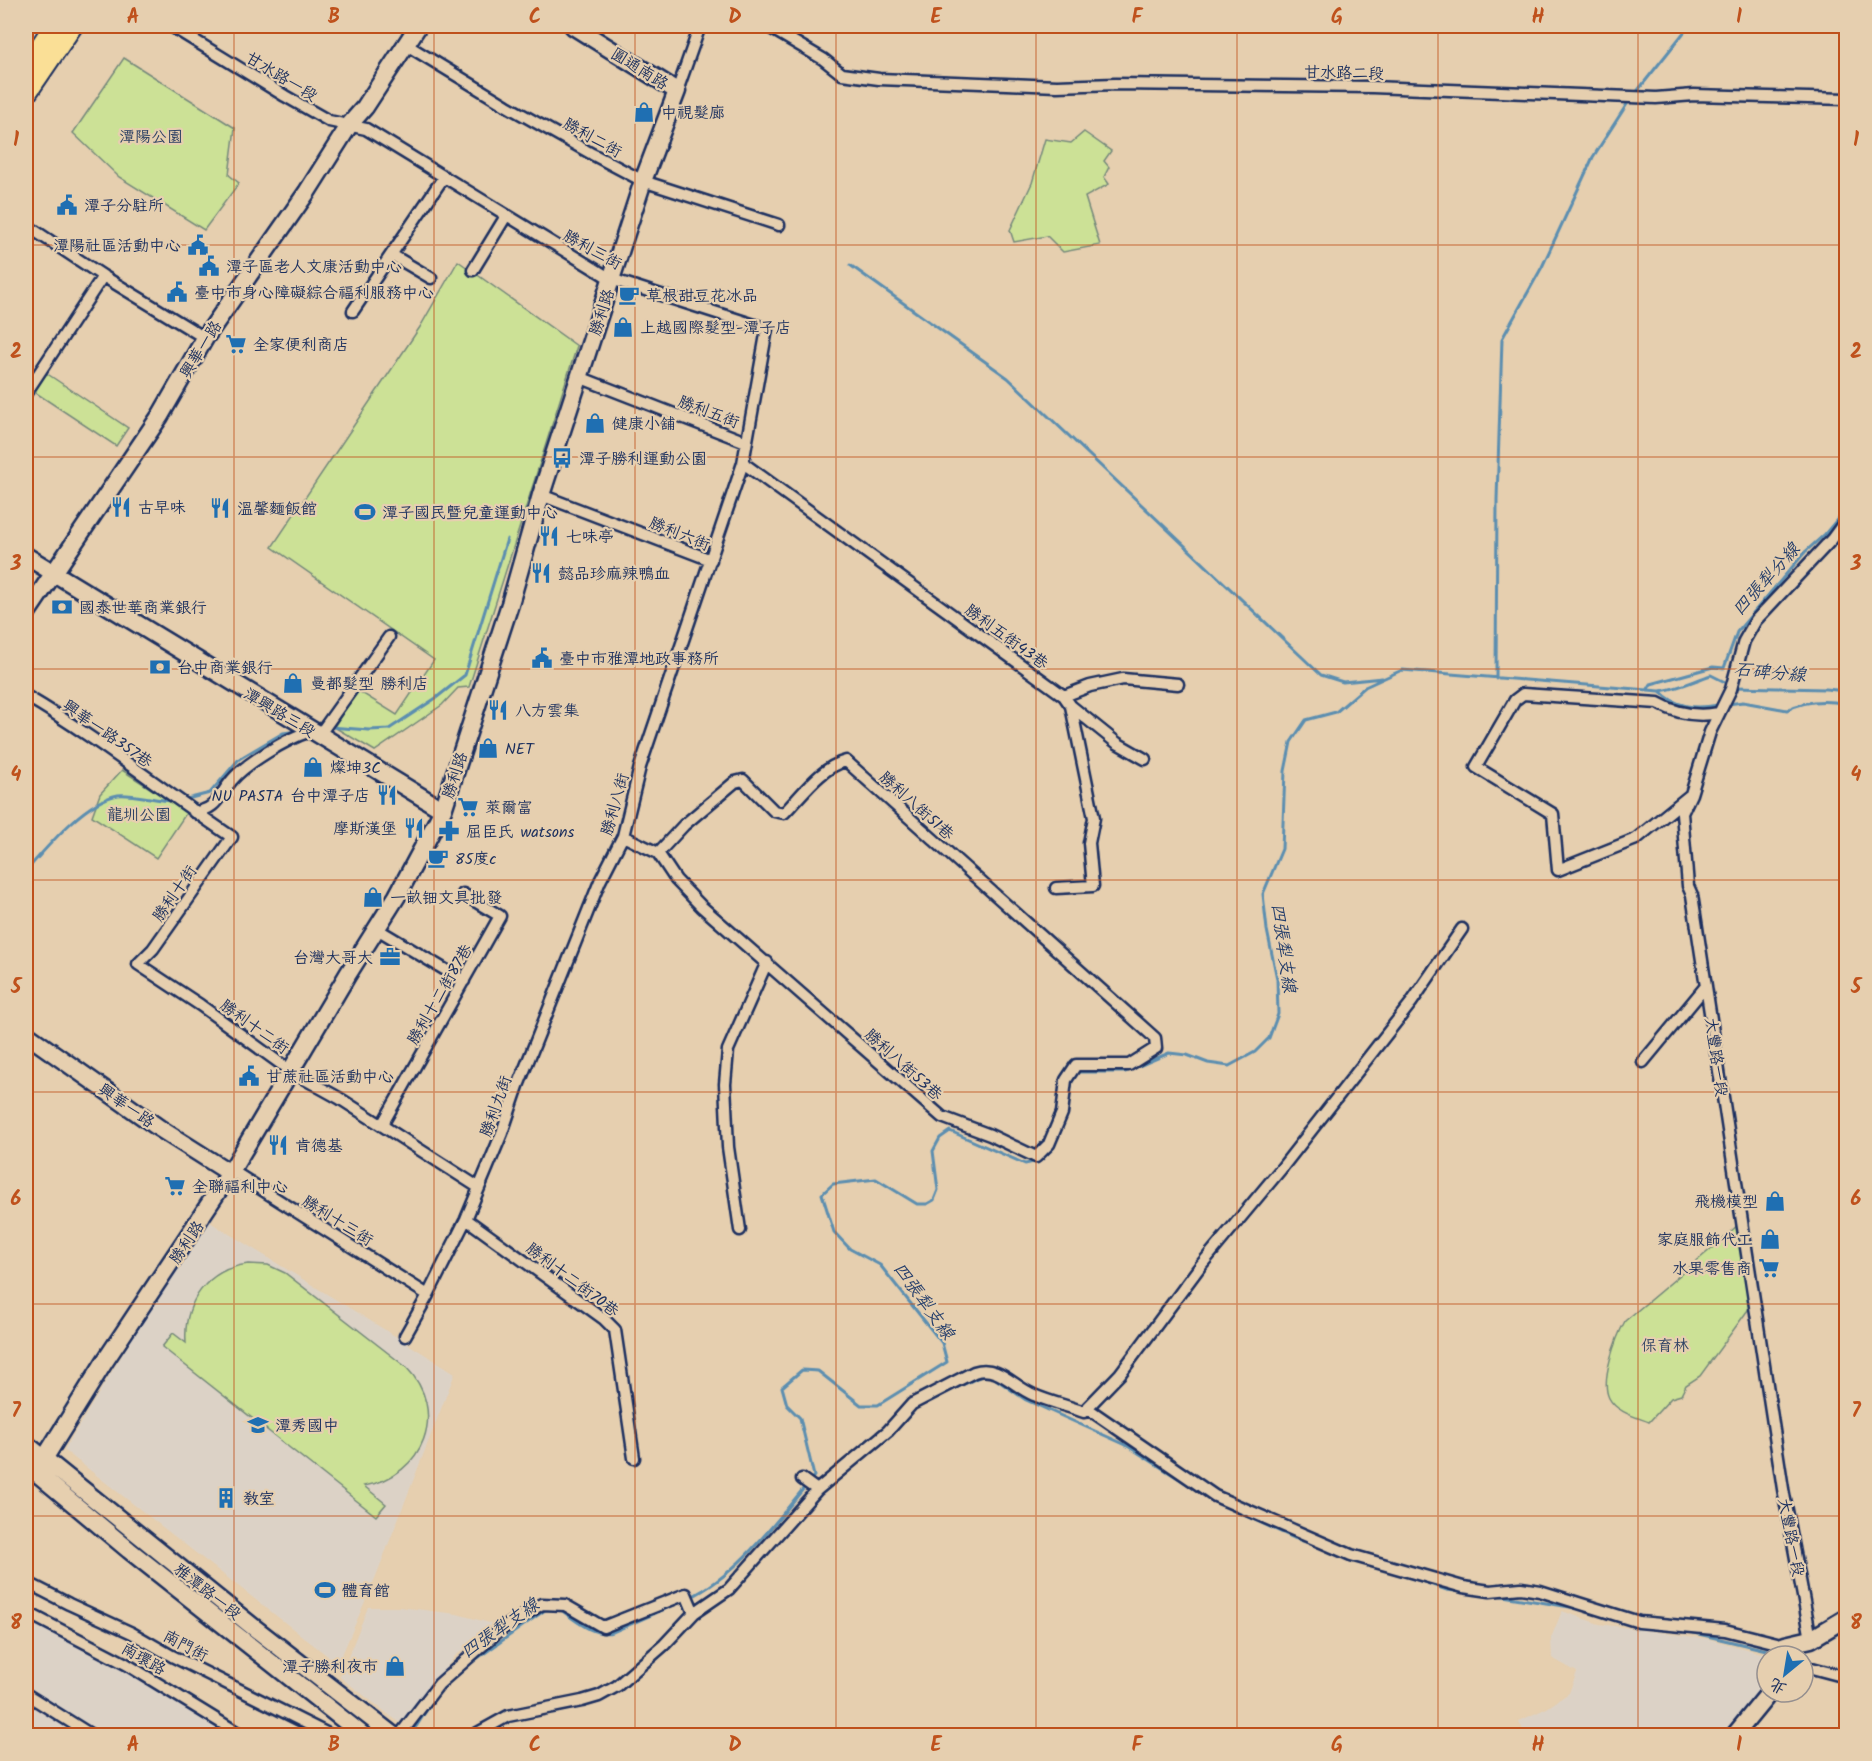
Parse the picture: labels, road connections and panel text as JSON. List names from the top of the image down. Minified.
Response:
{"streets":{"street":["圓通南路","甘水路二段","甘水路一段","勝利二街","勝利三街","勝利路","興華一路","勝利五街","勝利六街","勝利五街43巷","潭興路三段","興華一路357巷","勝利八街","勝利八街51巷","勝利十街","勝利十二街87巷","勝利十二街","大豐路一段","勝利八街53巷","勝利九街","勝利十三街","勝利十二街70巷","雅潭路一段","南門街","南環路"]},"crossings":[["圓通南路","勝利路"],["甘水路一段","勝利三街"],["甘水路一段","興華一路"],["勝利二街","勝利路"],["勝利二街","興華一路"],["勝利三街","勝利路"],["勝利三街","興華一路"],["勝利三街","勝利五街"],["勝利路","興華一路"],["勝利路","勝利五街"],["勝利路","勝利六街"],["勝利路","潭興路三段"],["勝利路","勝利十二街"],["勝利路","勝利十三街"],["勝利路","雅潭路一段"],["興華一路","潭興路三段"],["興華一路","勝利十三街"],["勝利五街","勝利六街"],["勝利五街","勝利五街43巷"],["勝利六街","勝利八街"],["興華一路357巷","勝利十街"],["勝利八街","勝利九街"],["勝利八街51巷","勝利八街53巷"],["勝利十街","勝利十二街"],["勝利十二街87巷","勝利十二街"],["勝利十二街","勝利九街"],["勝利九街","勝利十三街"],["勝利九街","勝利十二街70巷"]],"water":["四張犁分線","石碑分線","四張犁支線"],"parks":["潭陽公園","龍圳公園","保育林"],"places":{"shop":["中視髮廊","上越國際髮型-潭子店","健康小舖","曼都髮型 勝利店","NET","燦坤3C","一畝钿文具批發","飛機模型","家庭服飾代工","潭子勝利夜市"],"public building":["潭子分駐所","潭陽社區活動中心","潭子區老人文康活動中心","臺中市身心障礙綜合福利服務中心","臺中市雅潭地政事務所","甘蔗社區活動中心"],"cafe":["草根甜豆花冰品","85度c"],"supermarket":["全家便利商店","萊爾富","全聯福利中心","水果零售商"],"bus stop":["潭子勝利運動公園"],"restaurant":["古早味","溫馨麵飯館","七味亭","懿品珍麻辣鴨血","八方雲集","NU PASTA 台中潭子店","摩斯漢堡","肯德基"],"sports":["潭子國民暨兒童運動中心","體育館"],"bank":["國泰世華商業銀行","台中商業銀行"],"pharmacy":["屈臣氏 watsons"],"office":["台灣大哥大"],"school or university":["潭秀國中"],"building":["教室"]},"north":"bottom left","grid":{"columns":["A","B","C","D","E","F","G","H","I"],"rows":["1","2","3","4","5","6","7","8"]}}
